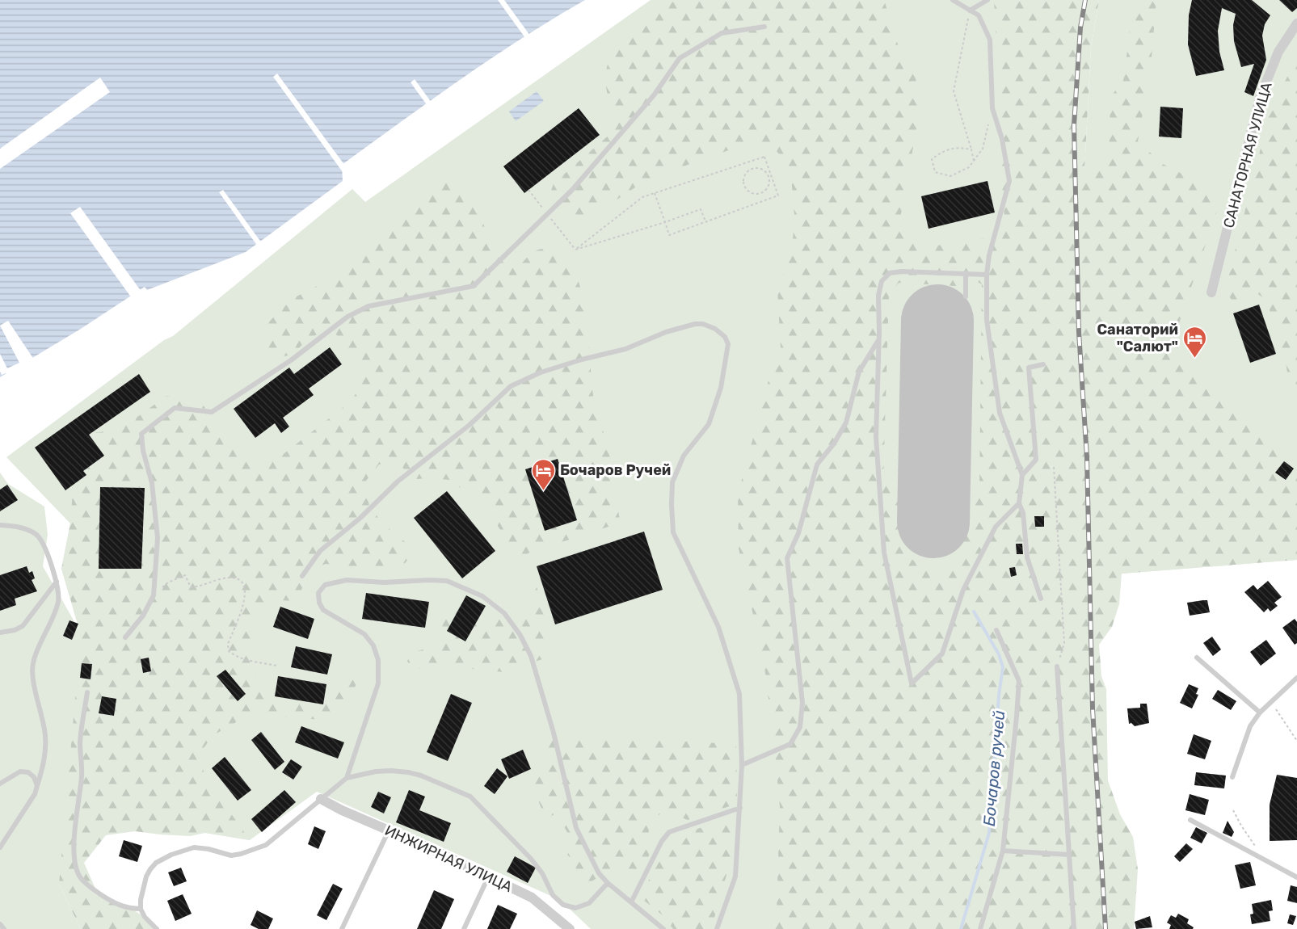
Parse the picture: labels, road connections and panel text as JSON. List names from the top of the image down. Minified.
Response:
{"streets":{"street":["САНАТОРНАЯ УЛИЦА","ИНЖИРНАЯ УЛИЦА"]},"water":["Бочаров ручей"],"places":{"hotel":["Санаторий \"Салют\"","Бочаров Ручей"]}}
